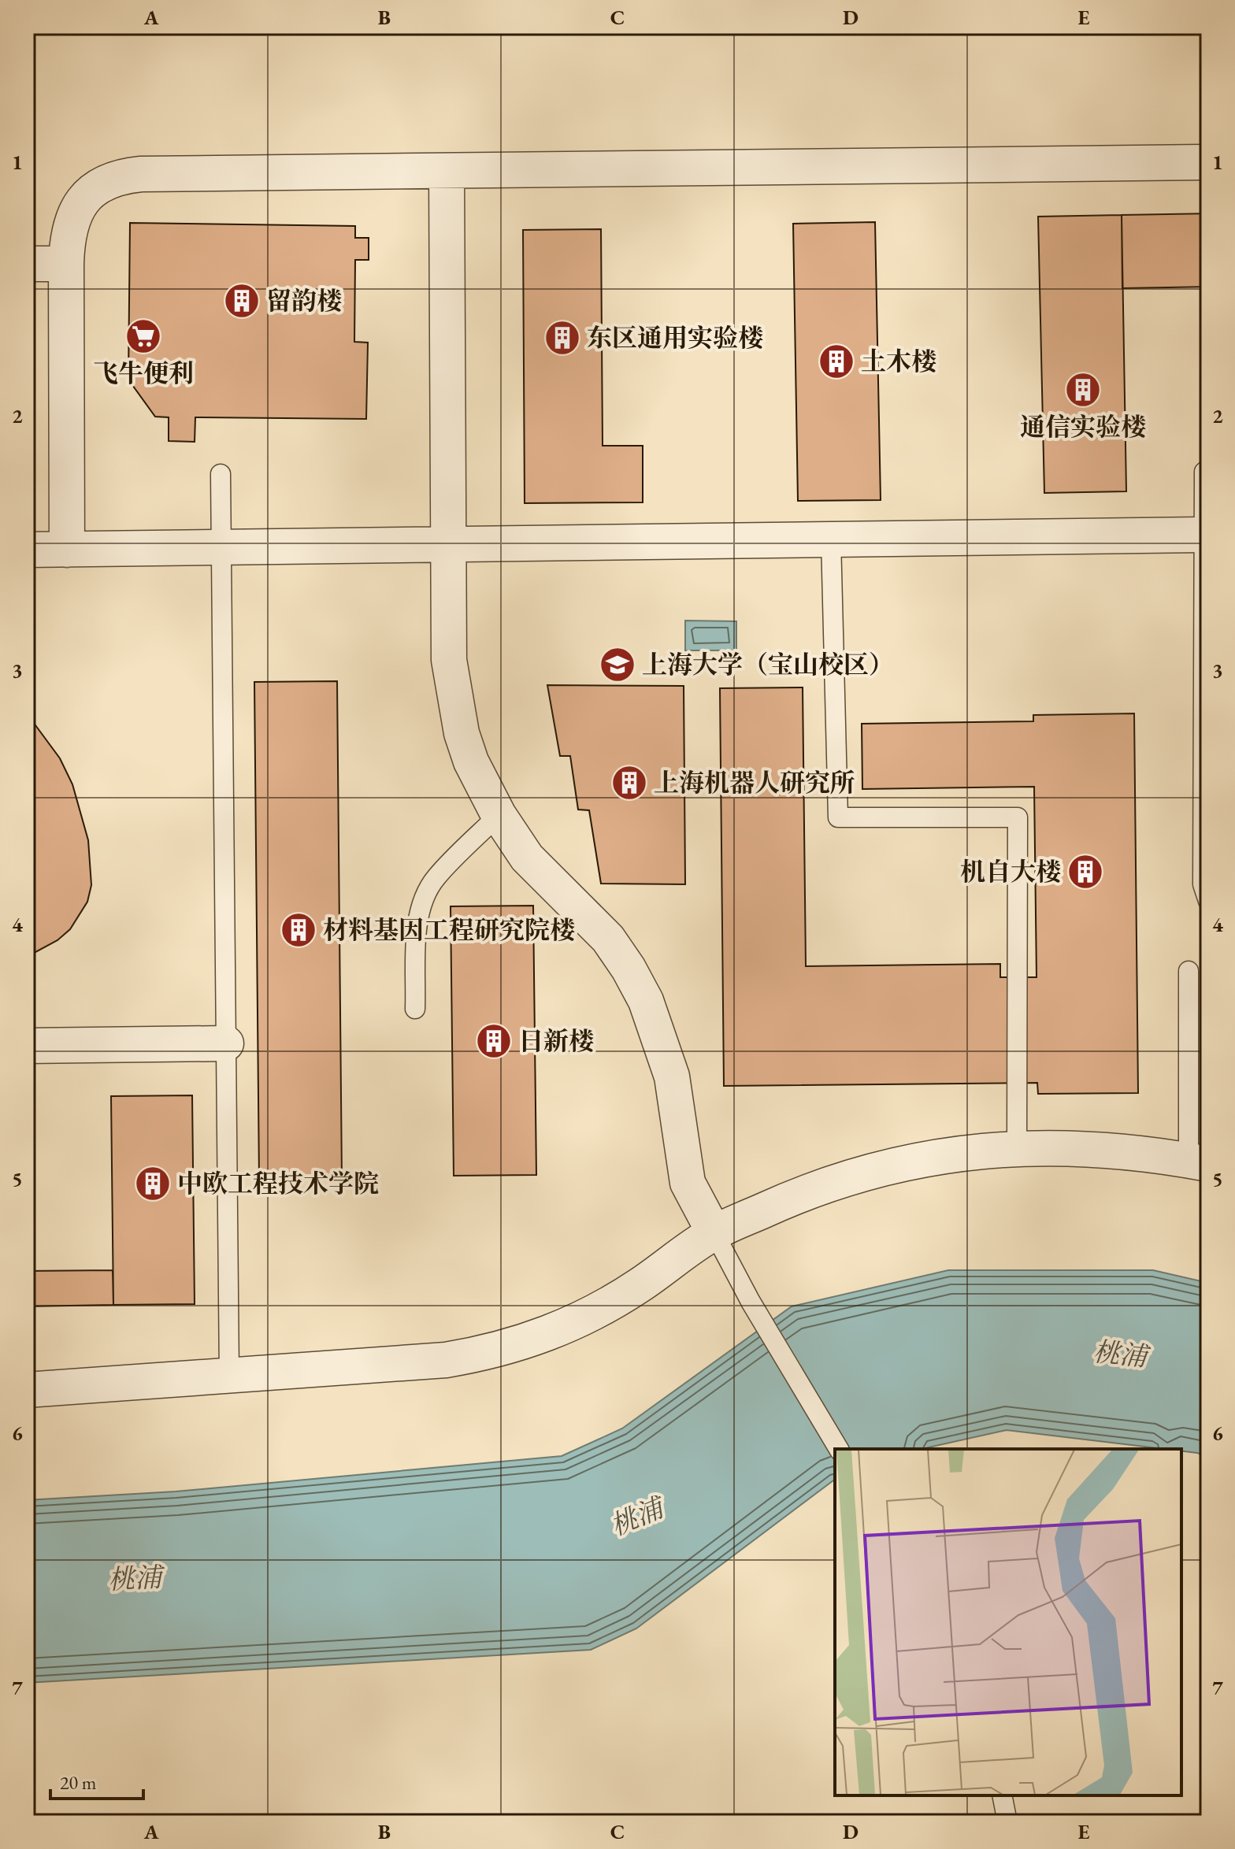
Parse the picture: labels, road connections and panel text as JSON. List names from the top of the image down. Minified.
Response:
{"water":["桃浦"],"places":{"building":["留韵楼","东区通用实验楼","土木楼","通信实验楼","上海机器人研究所","机自大楼","材料基因工程研究院楼","日新楼","中欧工程技术学院"],"supermarket":["飞牛便利"],"school or university":["上海大学（宝山校区）"]},"scale_bar":"20 m","grid":{"columns":["A","B","C","D","E"],"rows":["1","2","3","4","5","6","7"]}}
